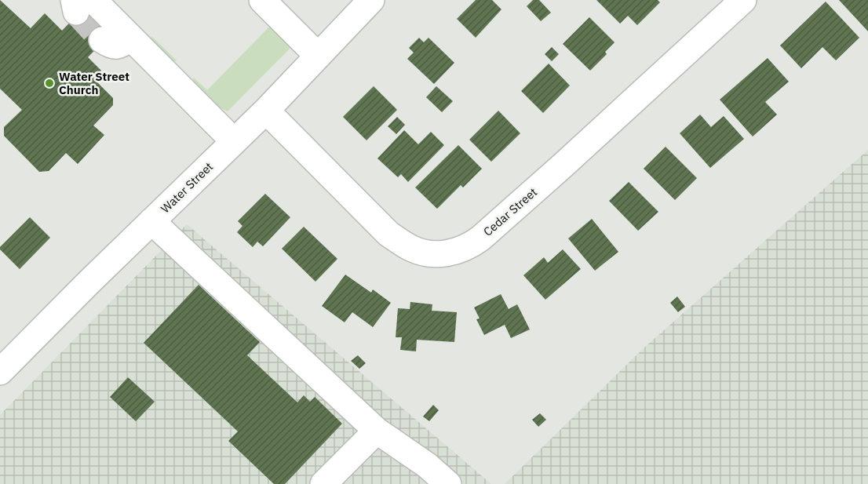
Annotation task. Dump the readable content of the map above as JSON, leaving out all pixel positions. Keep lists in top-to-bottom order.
{
  "streets": {
    "street": ["Water Street", "Cedar Street"]
  },
  "crossings": [
    ["Water Street", "Cedar Street"]
  ],
  "places": ["Water Street Church"]
}
